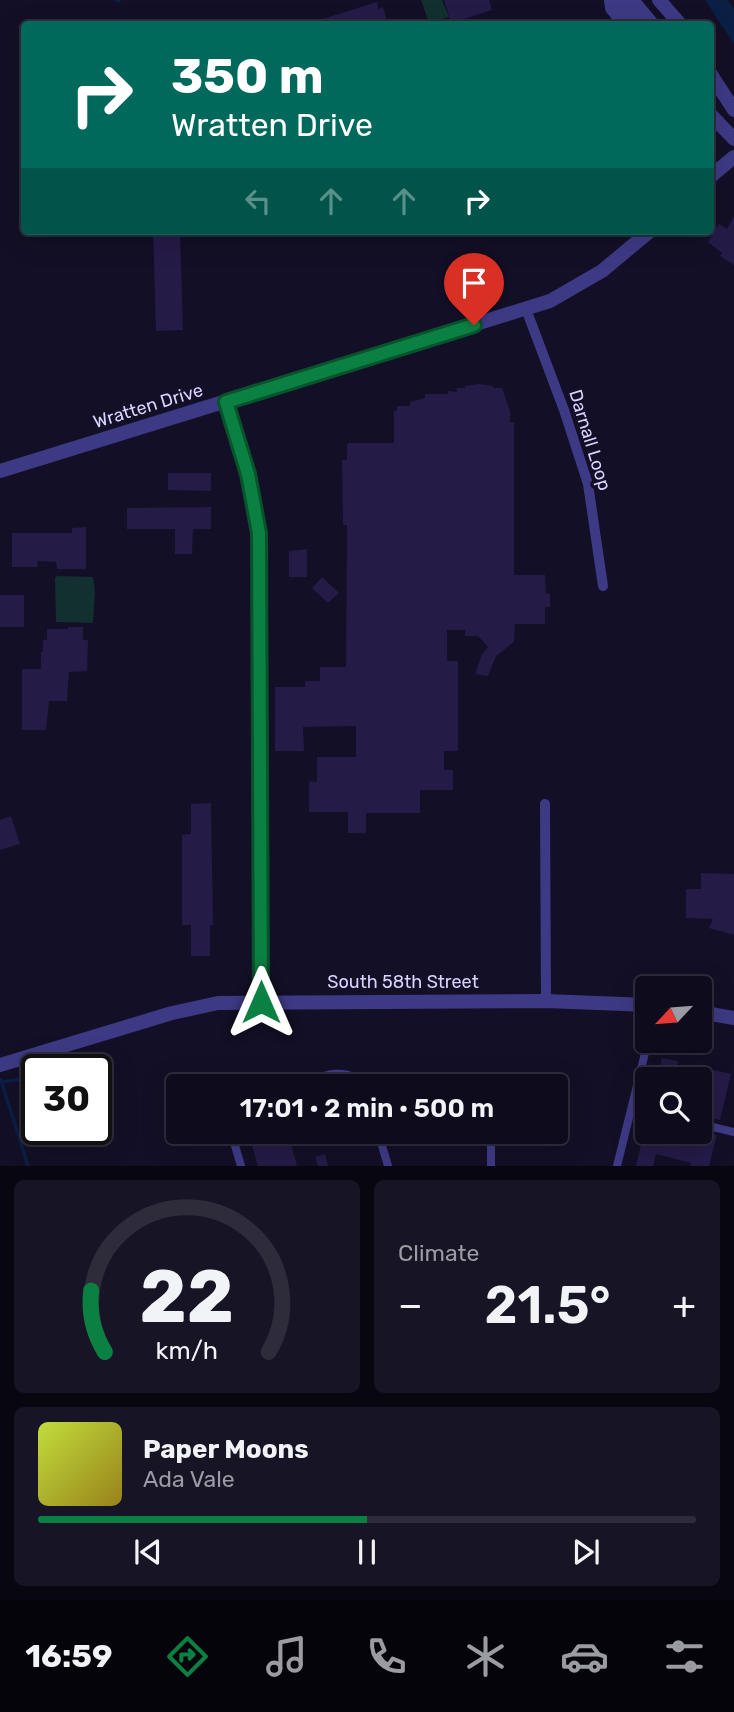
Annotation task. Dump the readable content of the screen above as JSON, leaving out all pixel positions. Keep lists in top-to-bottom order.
{
  "streets": {
    "street": ["Wratten Drive", "Darnall Loop", "South 58th Street"]
  },
  "crossings": [
    ["Wratten Drive", "Darnall Loop"]
  ],
  "north": "bottom left",
  "page": {
    "turn": ["350 m", "Wratten Drive"],
    "limit": "30",
    "trip": "17:01 · 2 min · 500 m",
    "tile": "Climate",
    "heat": ["−", "21.5°", "+"],
    "song": ["Paper Moons", "Ada Vale"],
    "tabs": "16:59",
    "gauge": ["22", "km/h"]
  }
}
